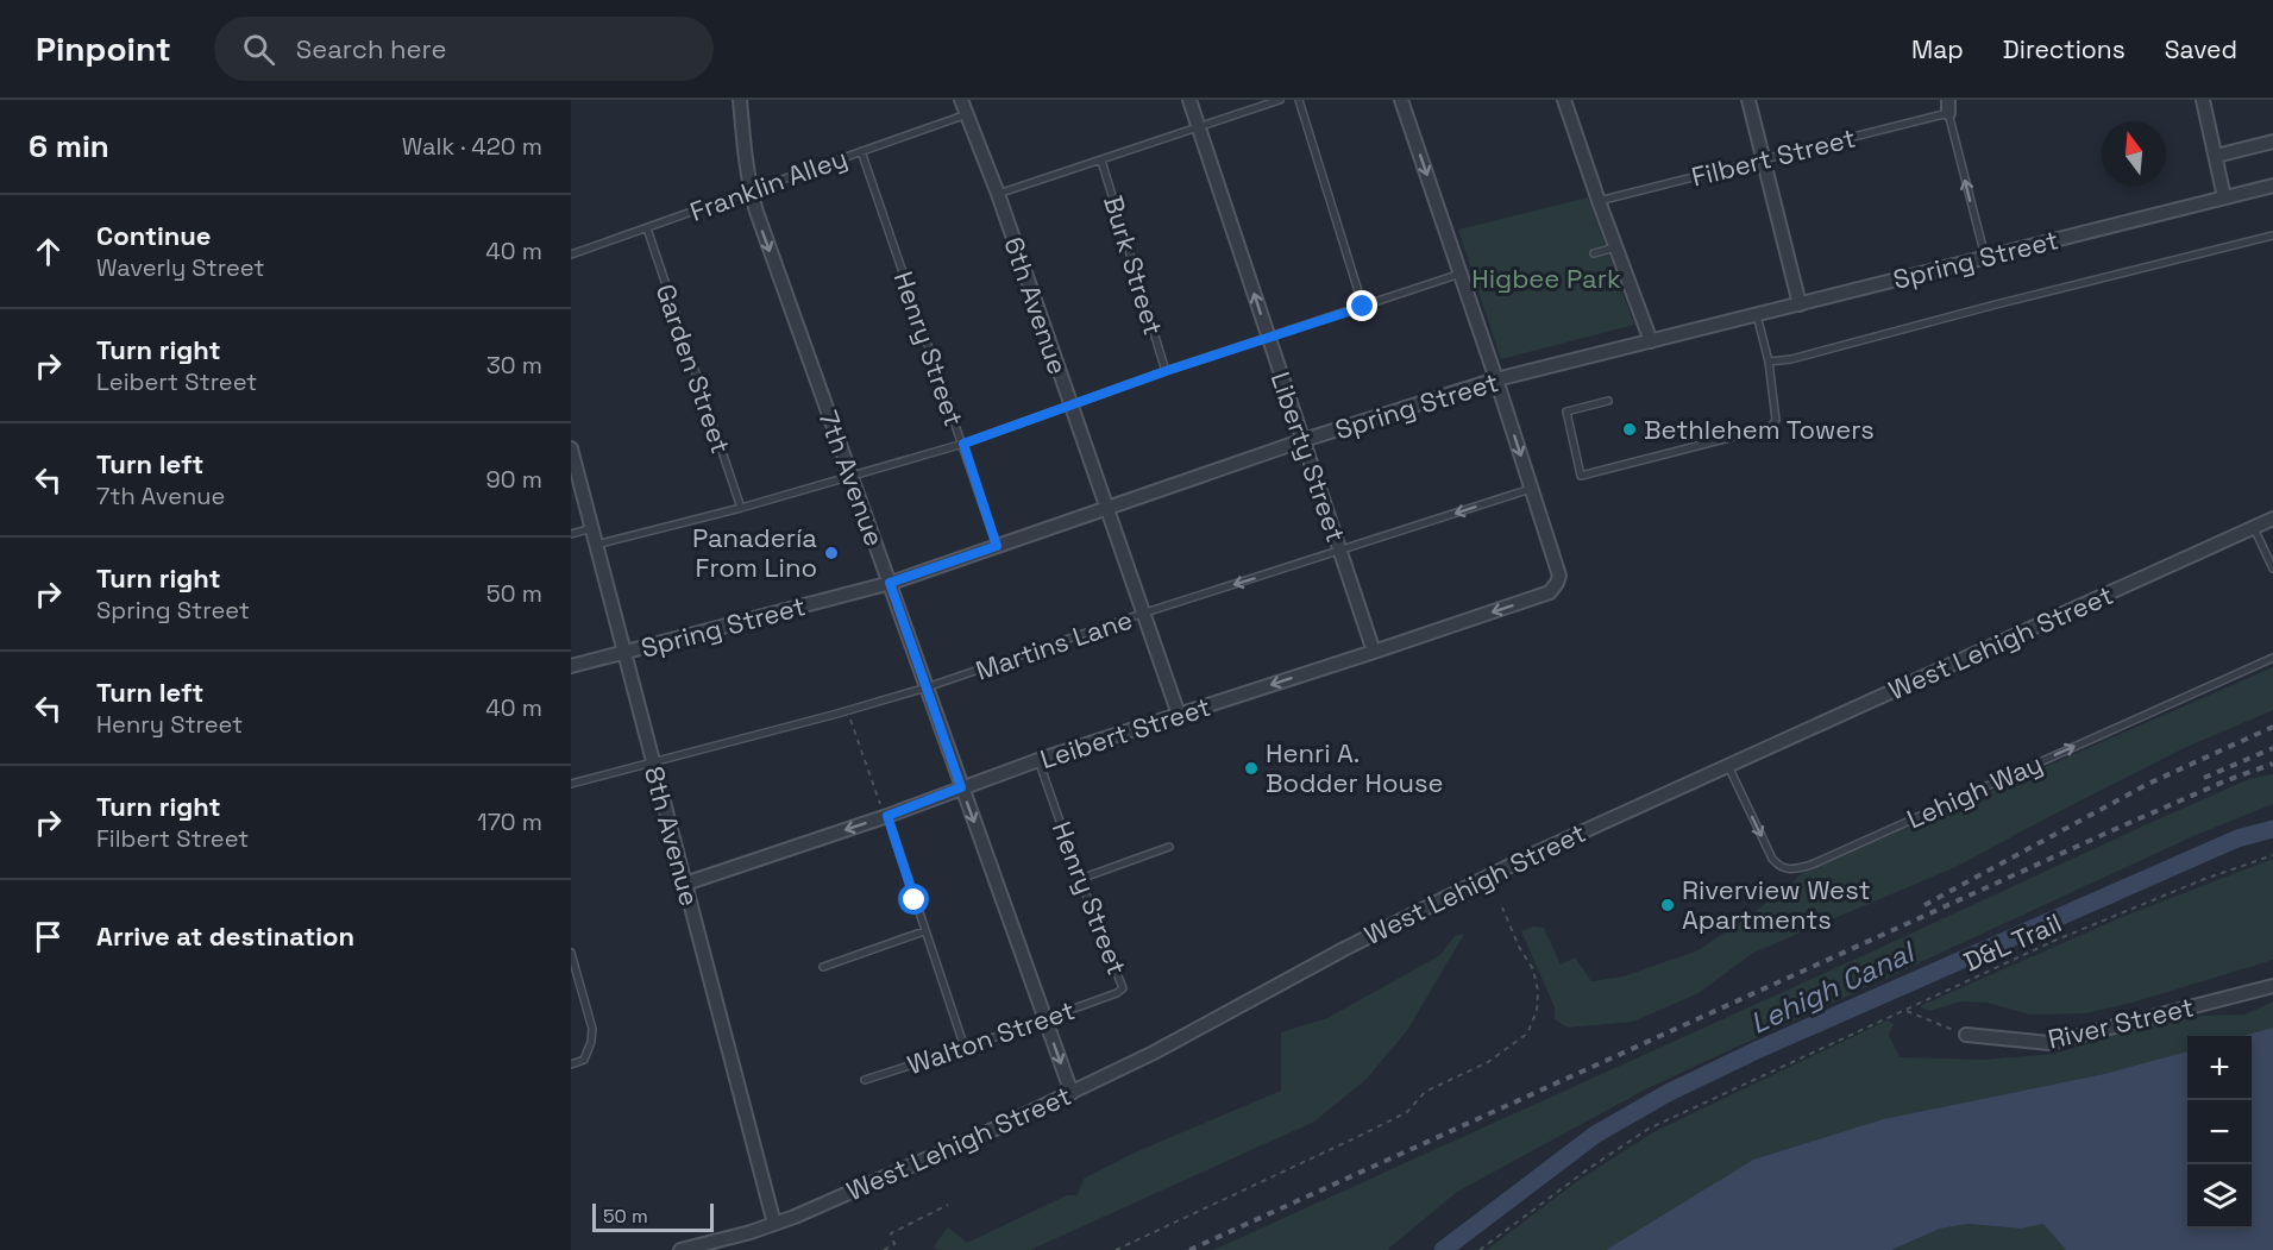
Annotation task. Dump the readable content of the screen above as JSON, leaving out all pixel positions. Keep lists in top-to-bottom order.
{
  "streets": {
    "street": [
      "Spring Street",
      "6th Avenue",
      "Liberty Street",
      "7th Avenue",
      "West Lehigh Street",
      "Leibert Street",
      "8th Avenue",
      "River Street"
    ],
    "lane": [
      "Filbert Street",
      "Franklin Alley",
      "Burk Street",
      "Henry Street",
      "Garden Street",
      "Martins Lane",
      "Lehigh Way",
      "Walton Street"
    ],
    "path": ["D&L Trail"]
  },
  "crossings": [
    ["Franklin Alley", "6th Avenue"],
    ["Franklin Alley", "Henry Street"],
    ["Franklin Alley", "Garden Street"],
    ["Franklin Alley", "7th Avenue"],
    ["Spring Street", "6th Avenue"],
    ["Spring Street", "Henry Street"],
    ["Spring Street", "Liberty Street"],
    ["Spring Street", "7th Avenue"],
    ["Spring Street", "8th Avenue"],
    ["6th Avenue", "Martins Lane"],
    ["6th Avenue", "Leibert Street"],
    ["Henry Street", "Leibert Street"],
    ["Henry Street", "Walton Street"],
    ["Liberty Street", "Martins Lane"],
    ["Liberty Street", "Leibert Street"],
    ["7th Avenue", "West Lehigh Street"],
    ["7th Avenue", "Martins Lane"],
    ["7th Avenue", "Leibert Street"],
    ["7th Avenue", "Walton Street"],
    ["West Lehigh Street", "Lehigh Way"],
    ["West Lehigh Street", "8th Avenue"],
    ["Martins Lane", "Leibert Street"],
    ["Martins Lane", "8th Avenue"],
    ["Leibert Street", "8th Avenue"]
  ],
  "one_way": [
    "Liberty Street",
    "7th Avenue",
    "Martins Lane",
    "Leibert Street",
    "Lehigh Way"
  ],
  "water": ["Lehigh Canal"],
  "parks": ["Higbee Park"],
  "places": [
    "Bethlehem Towers",
    "Panadería From Lino",
    "Henri A. Bodder House",
    "Riverview West Apartments"
  ],
  "scale_bar": "50 m",
  "north": "top",
  "page": {
    "header": "Pinpoint",
    "search": "Search here",
    "nav": ["Map", "Directions", "Saved"],
    "heading": ["6 min", "Walk · 420 m"],
    "list": [
      ["Continue", "Waverly Street", "40 m"],
      ["Turn right", "Leibert Street", "30 m"],
      ["Turn left", "7th Avenue", "90 m"],
      ["Turn right", "Spring Street", "50 m"],
      ["Turn left", "Henry Street", "40 m"],
      ["Turn right", "Filbert Street", "170 m"],
      "Arrive at destination"
    ],
    "map_buttons": ["+", "−"],
    "scale": "50 m"
  }
}
